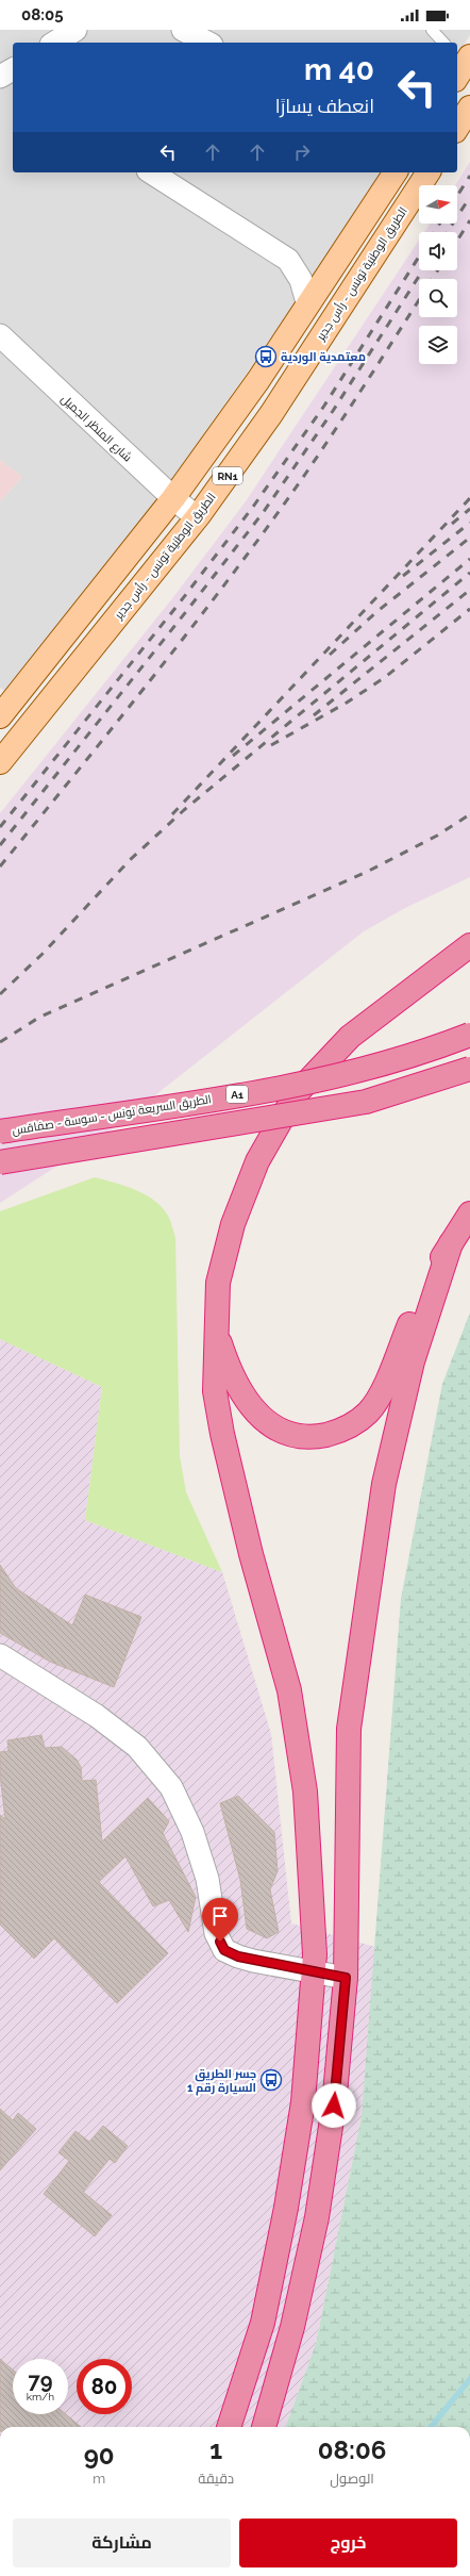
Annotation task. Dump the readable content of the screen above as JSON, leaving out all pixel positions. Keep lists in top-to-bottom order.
{
  "streets": {
    "highway": ["A1", "الطريق السريعة تونس - سوسة - صفاقس"],
    "main road": ["الطريق الوطنية تونس - رأس جدير", "RN1"],
    "street": ["شارع المنظر الجميل"]
  },
  "crossings": [
    ["الطريق الوطنية تونس - رأس جدير", "شارع المنظر الجميل"],
    ["شارع المنظر الجميل", "RN1"]
  ],
  "places": {
    "bus stop": ["معتمدية الوردية", "جسر الطريق السيارة رقم 1"]
  },
  "north": "right",
  "page": {
    "status": "08:05",
    "turn": ["40 m", "انعطف يسارًا"],
    "speed": "79 km/h",
    "limit": "80",
    "eta": [
      "08:06",
      "الوصول",
      "1",
      "دقيقة",
      "90",
      "m"
    ],
    "buttons": ["خروج", "مشاركة"]
  }
}
